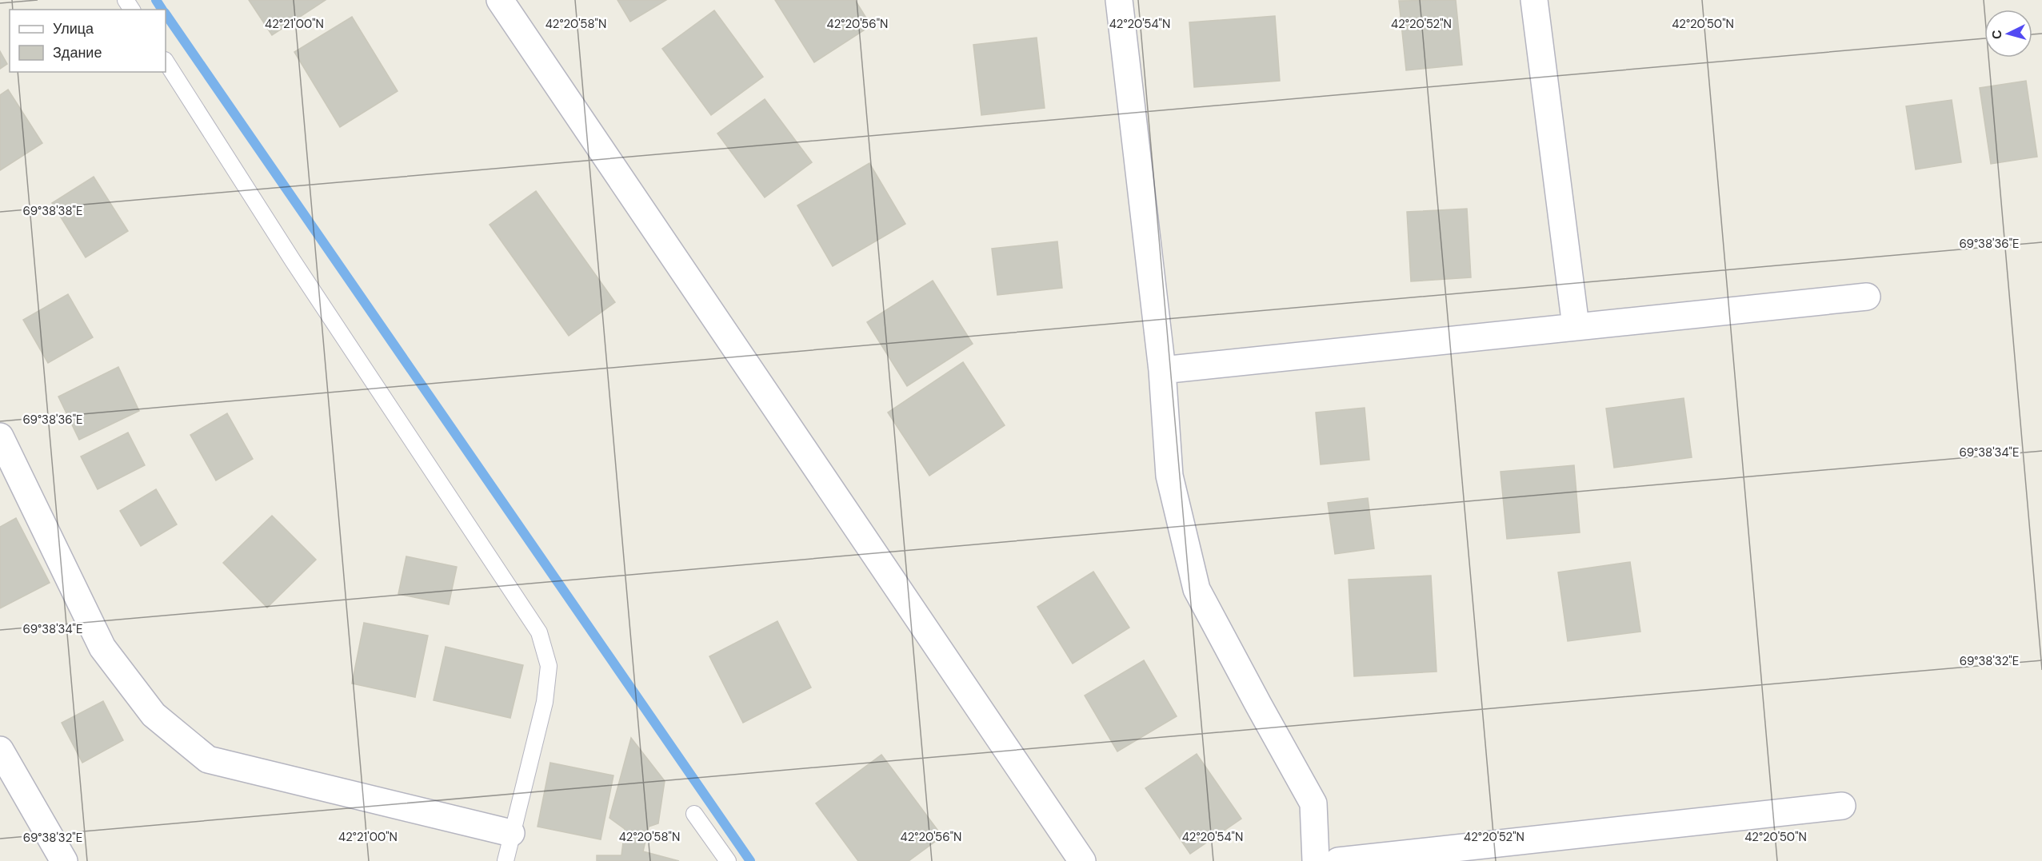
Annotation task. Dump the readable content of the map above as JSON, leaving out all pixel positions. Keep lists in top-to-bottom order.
{
  "legend": ["Улица", "Здание"],
  "north": "left",
  "coordinates": [
    "42°21'00\"N",
    "42°20'58\"N",
    "42°20'56\"N",
    "42°20'54\"N",
    "42°20'52\"N",
    "42°20'50\"N",
    "69°38'38\"E",
    "69°38'36\"E",
    "69°38'34\"E",
    "69°38'32\"E"
  ]
}
